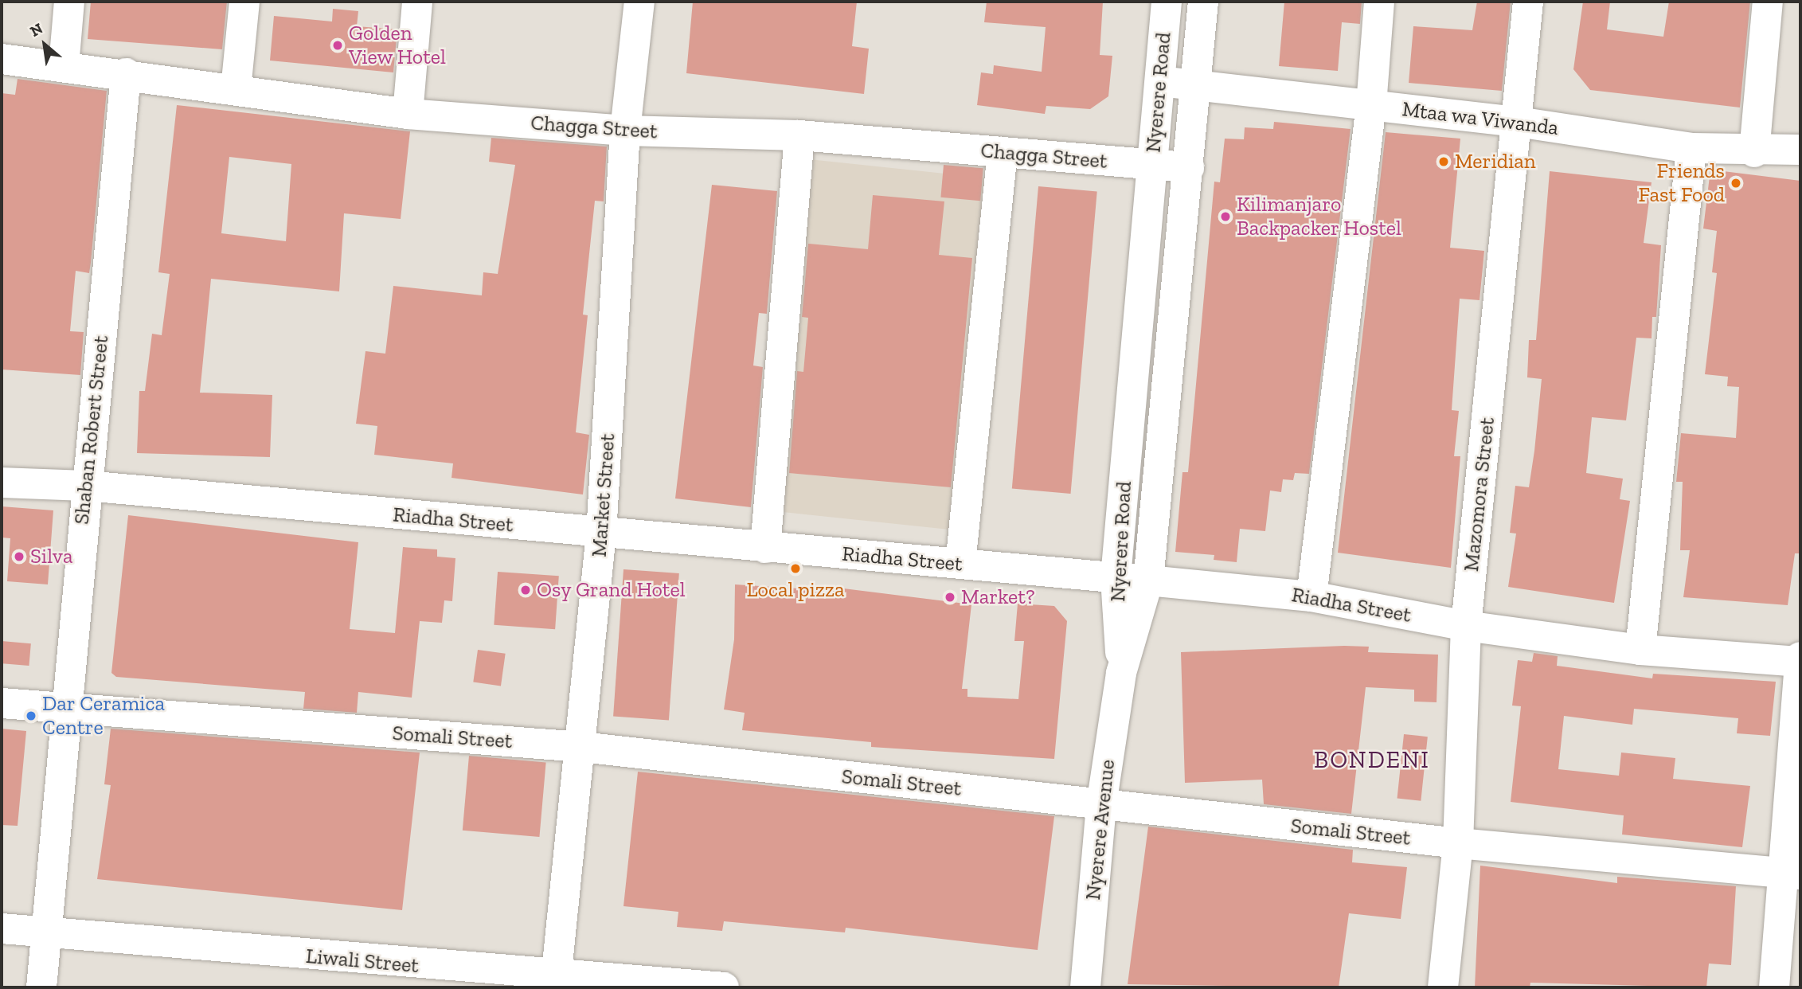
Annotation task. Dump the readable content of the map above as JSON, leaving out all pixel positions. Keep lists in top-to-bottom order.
{
  "streets": {
    "street": [
      "Nyerere Road",
      "Mtaa wa Viwanda",
      "Chagga Street",
      "Shaban Robert Street",
      "Mazomora Street",
      "Market Street",
      "Riadha Street",
      "Somali Street",
      "Nyerere Avenue",
      "Liwali Street"
    ]
  },
  "crossings": [
    ["Nyerere Road", "Mtaa wa Viwanda"],
    ["Nyerere Road", "Chagga Street"],
    ["Nyerere Road", "Riadha Street"],
    ["Nyerere Road", "Nyerere Avenue"],
    ["Mtaa wa Viwanda", "Mazomora Street"],
    ["Chagga Street", "Shaban Robert Street"],
    ["Chagga Street", "Market Street"],
    ["Shaban Robert Street", "Riadha Street"],
    ["Shaban Robert Street", "Somali Street"],
    ["Shaban Robert Street", "Liwali Street"],
    ["Mazomora Street", "Riadha Street"],
    ["Mazomora Street", "Somali Street"],
    ["Market Street", "Riadha Street"],
    ["Market Street", "Somali Street"],
    ["Market Street", "Liwali Street"],
    ["Somali Street", "Nyerere Avenue"]
  ],
  "districts": ["BONDENI"],
  "places": [
    "Golden View Hotel",
    "Meridian",
    "Friends Fast Food",
    "Kilimanjaro Backpacker Hostel",
    "Silva",
    "Local pizza",
    "Osy Grand Hotel",
    "Market?",
    "Dar Ceramica Centre"
  ],
  "north": "top left"
}
